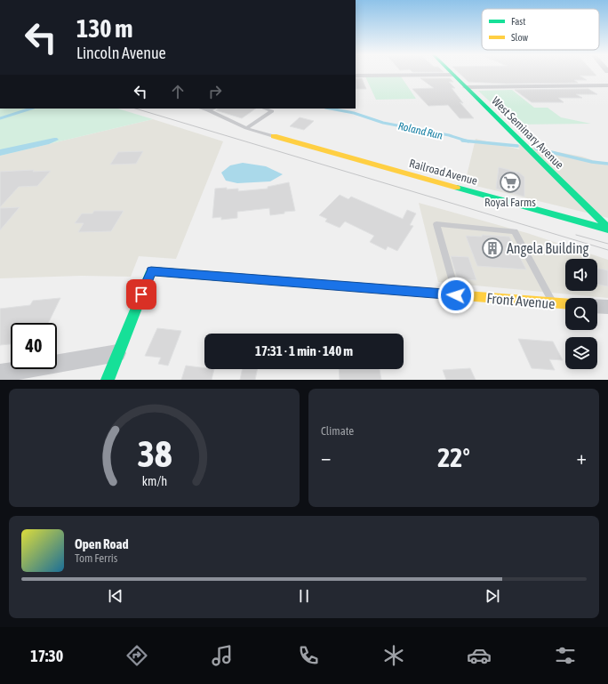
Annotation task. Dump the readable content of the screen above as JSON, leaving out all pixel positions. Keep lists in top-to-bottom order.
{
  "streets": {
    "street": ["West Seminary Avenue", "Railroad Avenue", "Front Avenue"]
  },
  "crossings": [
    ["West Seminary Avenue", "Railroad Avenue"]
  ],
  "water": ["Roland Run"],
  "places": {
    "supermarket": ["Royal Farms"],
    "building": ["Angela Building"]
  },
  "legend": ["Fast", "Slow"],
  "page": {
    "turn": ["130 m", "Lincoln Avenue"],
    "limit": "40",
    "trip": "17:31 · 1 min · 140 m",
    "tile": "Climate",
    "heat": ["−", "22°", "+"],
    "song": ["Open Road", "Tom Ferris"],
    "tabs": "17:30",
    "gauge": ["38", "km/h"]
  }
}
